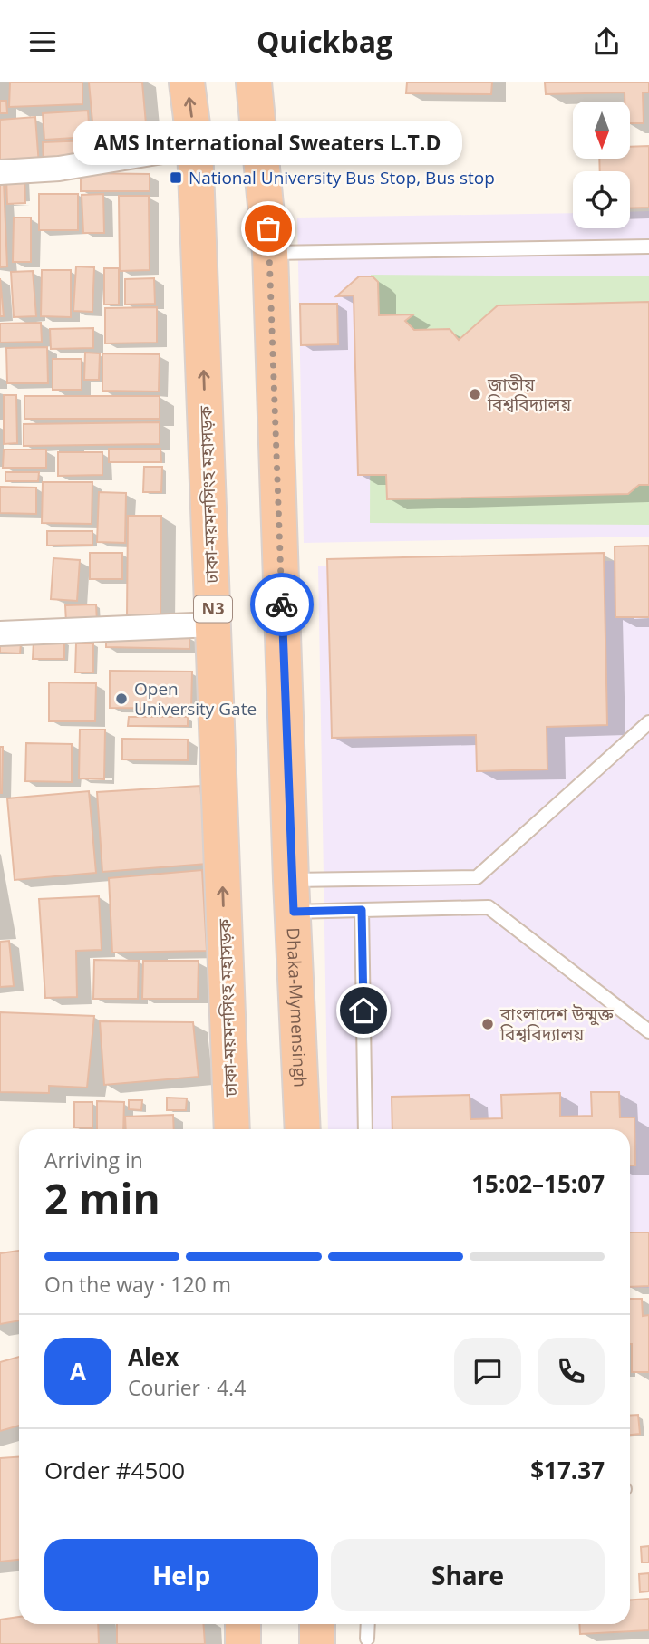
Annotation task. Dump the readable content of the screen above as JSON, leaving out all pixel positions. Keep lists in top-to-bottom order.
{
  "streets": {
    "highway": ["ঢাকা-ময়মনসিংহ মহাসড়ক", "N3", "Dhaka-Mymensingh"]
  },
  "one_way": ["ঢাকা-ময়মনসিংহ মহাসড়ক"],
  "places": {
    "transit": ["National University Bus Stop, Bus stop"],
    "other": [
      "AMS International Sweaters L.T.D",
      "জাতীয় বিশ্ববিদ্যালয়",
      "Open University Gate",
      "বাংলাদেশ উন্মুক্ত বিশ্ববিদ্যালয়"
    ]
  },
  "north": "bottom",
  "page": {
    "header": "Quickbag",
    "bubble": "AMS International Sweaters L.T.D",
    "heading": ["2 min", "Arriving in", "15:02–15:07"],
    "panel": [
      "Alex",
      "Courier · 4.4",
      "Order #4500",
      "$17.37"
    ],
    "bar": "On the way · 120 m",
    "round": "A",
    "buttons": ["Help", "Share"]
  }
}
